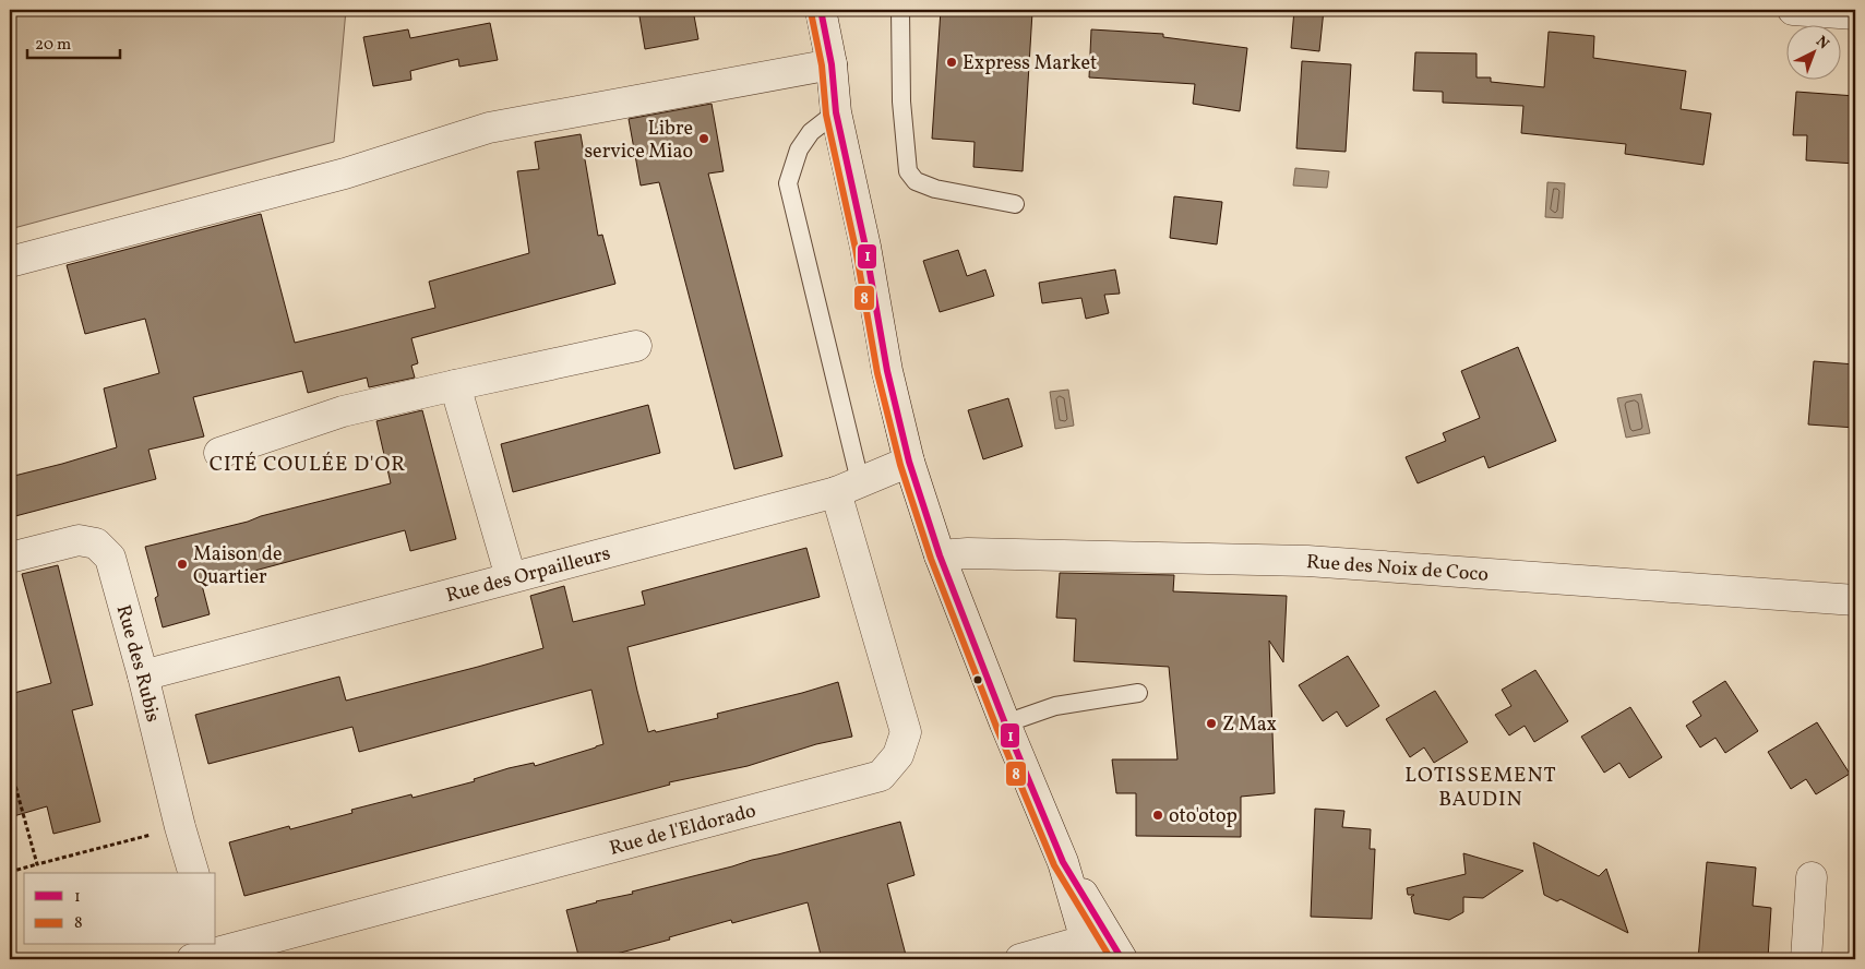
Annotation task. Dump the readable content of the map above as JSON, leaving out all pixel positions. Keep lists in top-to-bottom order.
{
  "streets": {
    "street": [
      "Rue des Noix de Coco",
      "Rue des Orpailleurs",
      "Rue des Rubis",
      "Rue de l'Eldorado"
    ]
  },
  "crossings": [
    ["Rue des Orpailleurs", "Rue des Rubis"],
    ["Rue des Orpailleurs", "Rue de l'Eldorado"]
  ],
  "districts": ["CITÉ COULÉE D'OR", "LOTISSEMENT BAUDIN"],
  "places": [
    "Express Market",
    "Libre service Miao",
    "Maison de Quartier",
    "Z Max",
    "oto'otop"
  ],
  "lines": ["transit line 1", "transit line 8"],
  "legend": ["1", "8"],
  "scale_bar": "20 m",
  "north": "top right"
}
